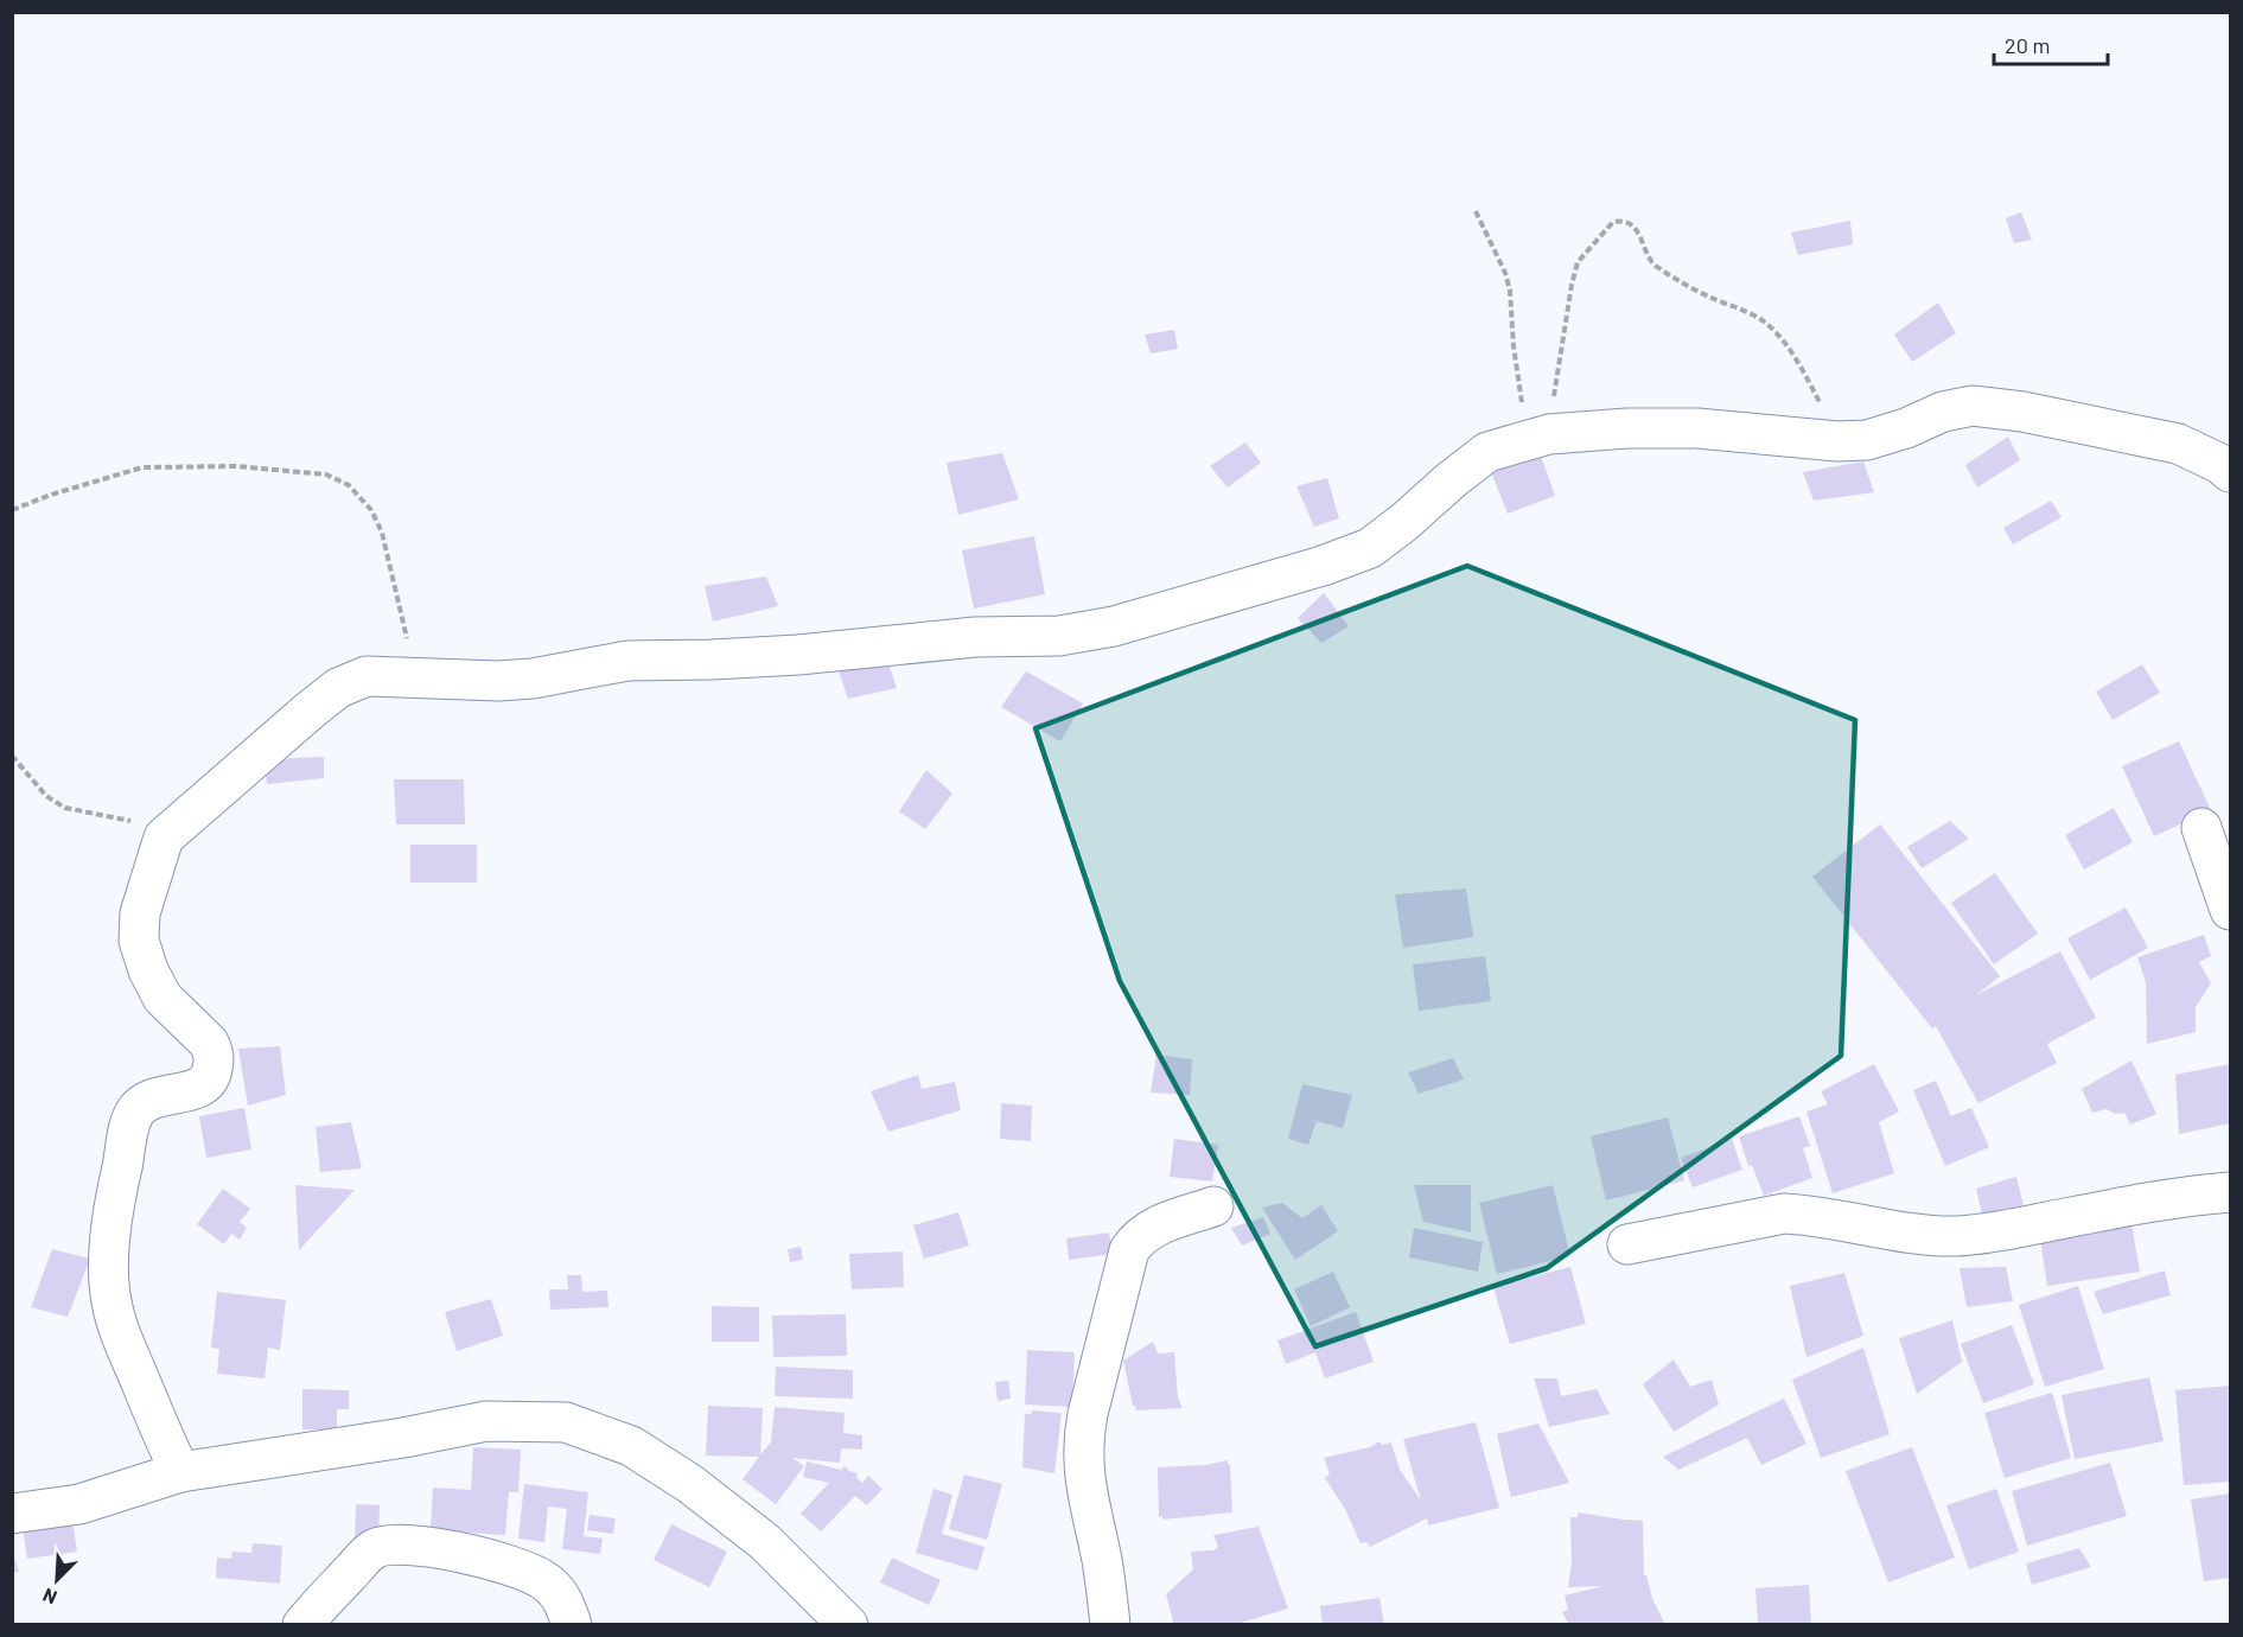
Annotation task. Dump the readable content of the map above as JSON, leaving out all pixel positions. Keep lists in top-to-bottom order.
{
  "scale_bar": "20 m",
  "north": "bottom left"
}
